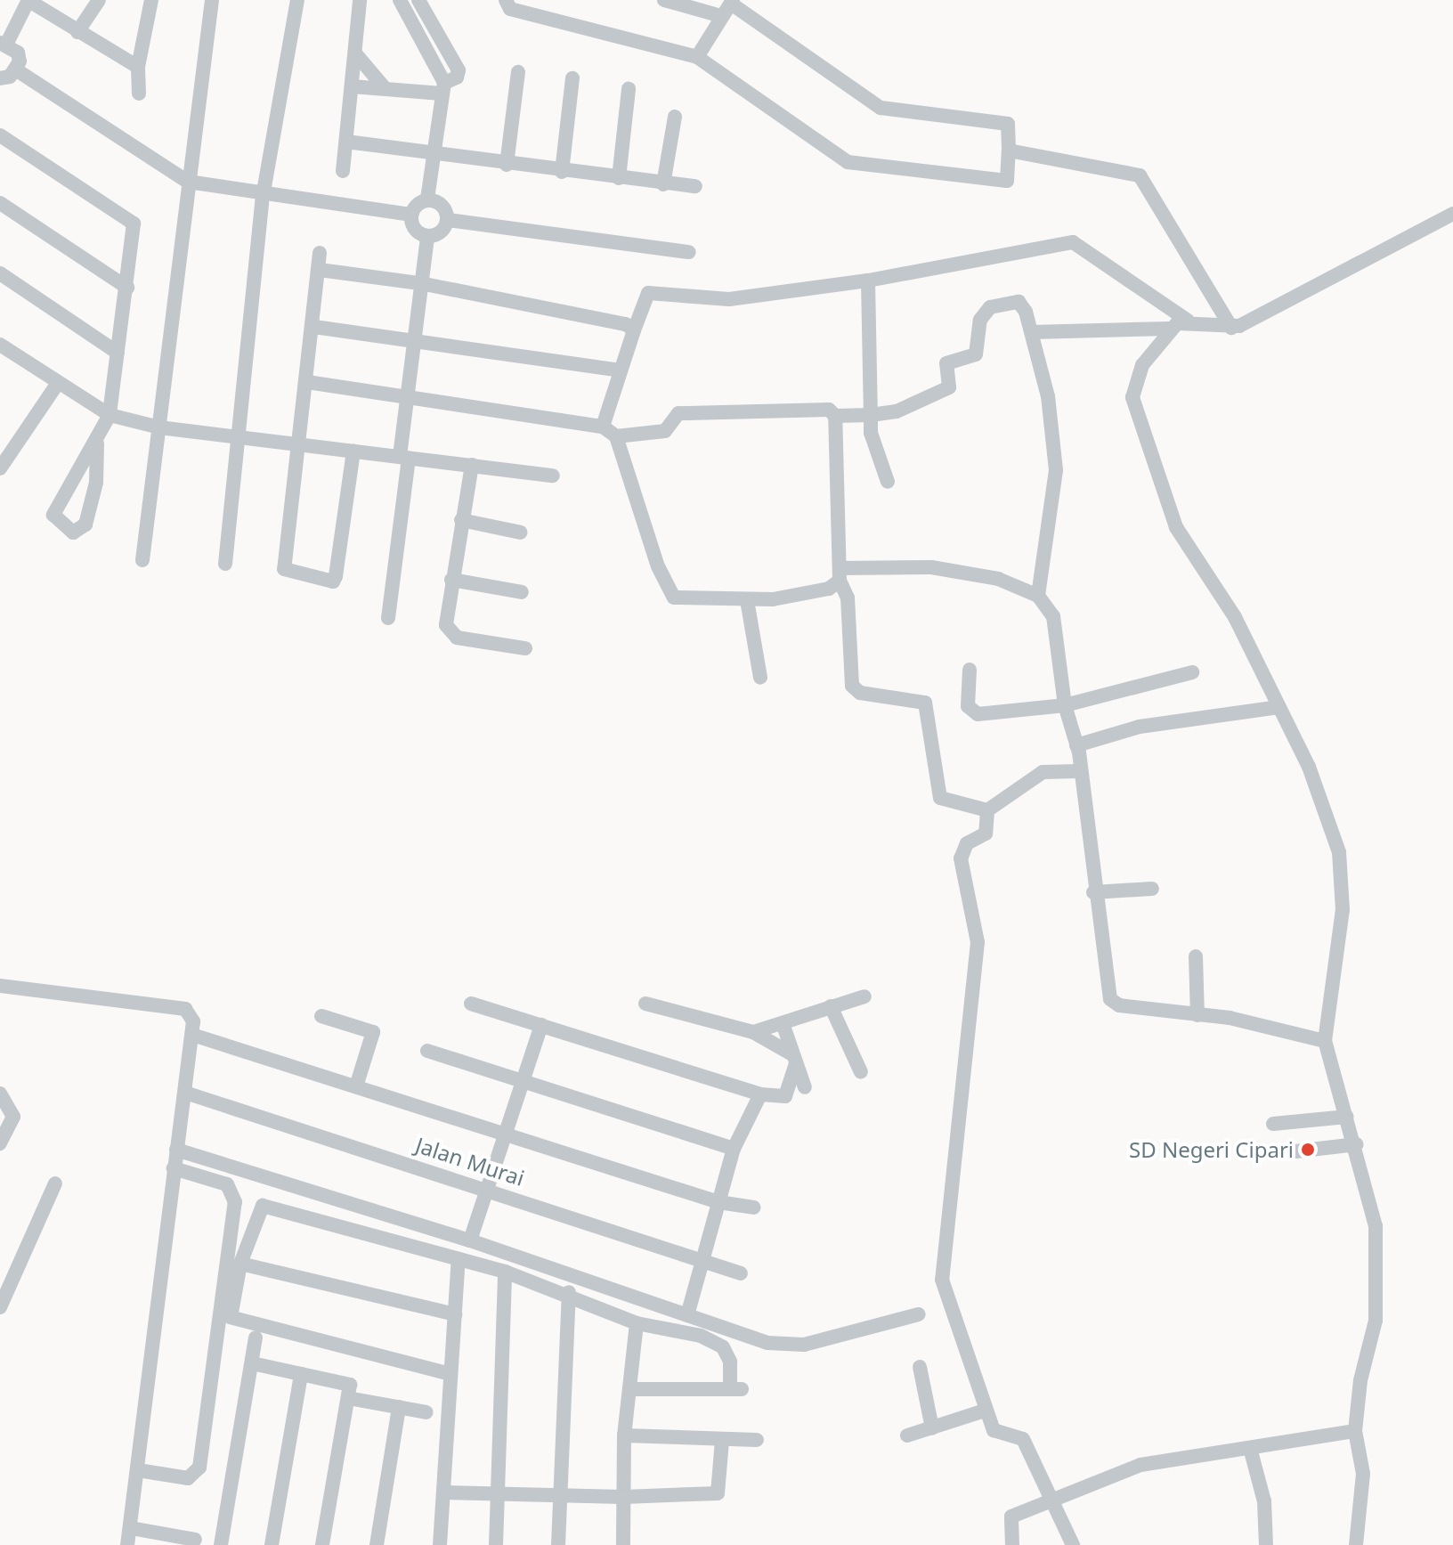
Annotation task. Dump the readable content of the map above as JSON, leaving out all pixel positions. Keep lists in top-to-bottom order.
{
  "streets": {
    "street": ["Jalan Murai"]
  },
  "places": ["SD Negeri Cipari"]
}
